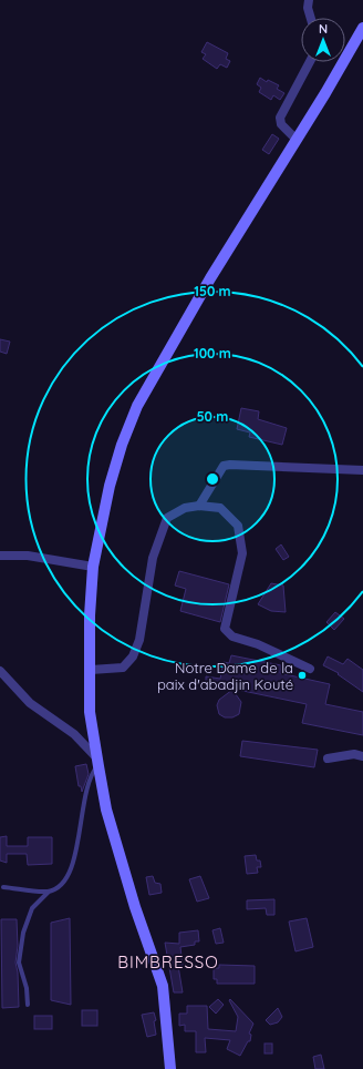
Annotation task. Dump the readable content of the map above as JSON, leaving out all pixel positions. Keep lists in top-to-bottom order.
{
  "districts": ["BIMBRESSO"],
  "places": ["Notre Dame de la paix d'abadjin Kouté"],
  "north": "top",
  "rings": ["150 m", "100 m", "50 m"]
}
